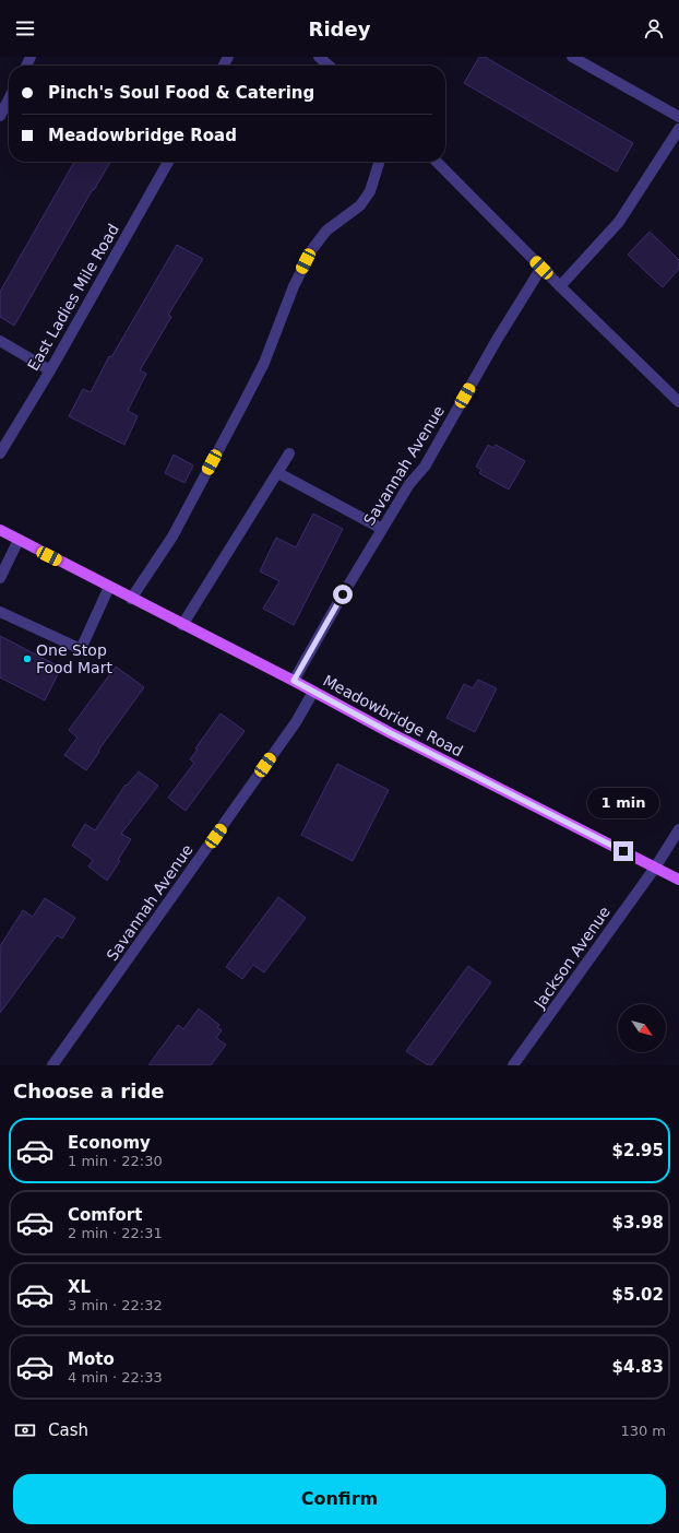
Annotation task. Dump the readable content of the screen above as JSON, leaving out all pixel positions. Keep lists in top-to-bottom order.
{
  "streets": {
    "main road": ["Meadowbridge Road"],
    "street": ["East Ladies Mile Road", "Savannah Avenue", "Jackson Avenue"]
  },
  "crossings": [
    ["Savannah Avenue", "Meadowbridge Road"],
    ["Meadowbridge Road", "Jackson Avenue"]
  ],
  "places": ["One Stop Food Mart"],
  "north": "bottom right",
  "page": {
    "header": "Ridey",
    "banner": ["Pinch's Soul Food & Catering", "Meadowbridge Road"],
    "bubble": "1 min",
    "heading": "Choose a ride",
    "list": [
      {
        "name": "Economy",
        "note": "1 min · 22:30",
        "value": "$2.95"
      },
      {
        "name": "Comfort",
        "note": "2 min · 22:31",
        "value": "$3.98"
      },
      {
        "name": "XL",
        "note": "3 min · 22:32",
        "value": "$5.02"
      },
      {
        "name": "Moto",
        "note": "4 min · 22:33",
        "value": "$4.83"
      }
    ],
    "pay": ["Cash", "130 m"],
    "buttons": "Confirm"
  }
}
